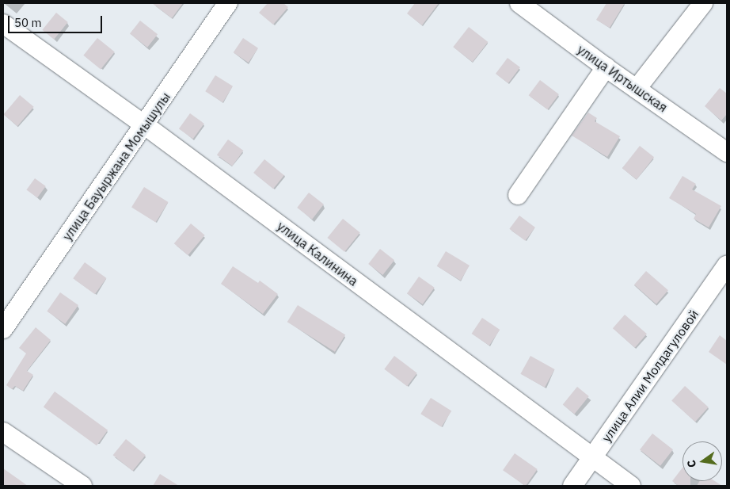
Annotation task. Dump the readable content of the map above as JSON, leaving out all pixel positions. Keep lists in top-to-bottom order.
{
  "streets": {
    "street": [
      "улица Иртышская",
      "улица Бауыржана Момышулы",
      "улица Калинина",
      "улица Алии Молдагуловой"
    ]
  },
  "crossings": [
    ["улица Бауыржана Момышулы", "улица Калинина"],
    ["улица Калинина", "улица Алии Молдагуловой"]
  ],
  "scale_bar": "50 m",
  "north": "left"
}
